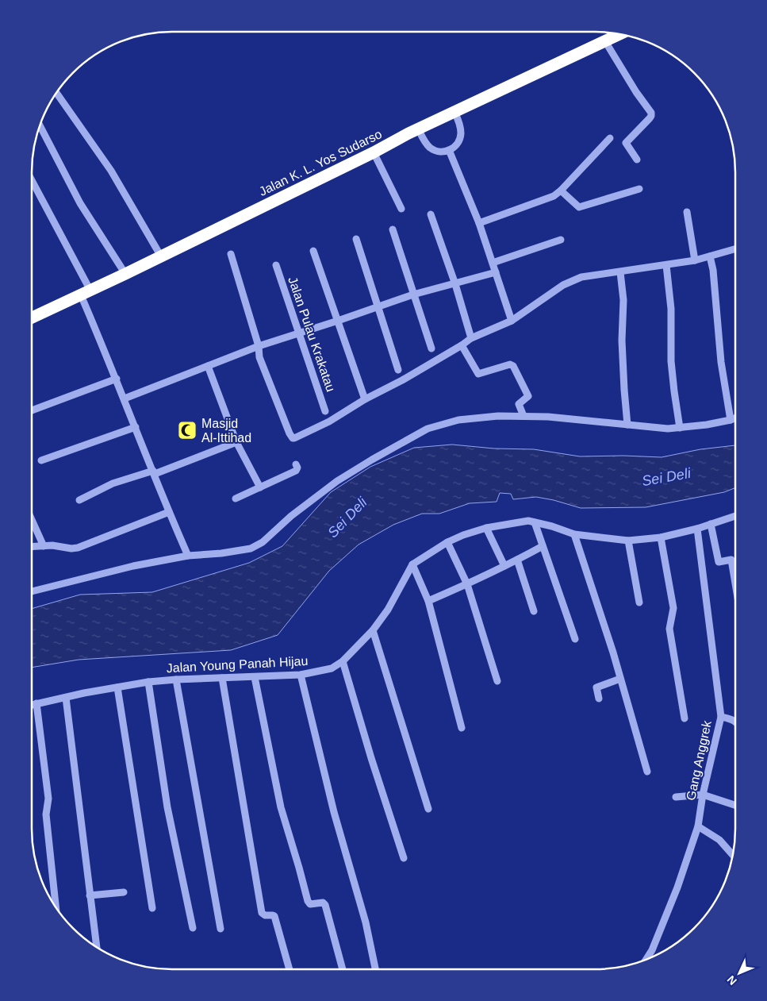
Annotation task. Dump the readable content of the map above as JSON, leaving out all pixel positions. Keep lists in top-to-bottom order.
{
  "streets": {
    "highway": ["Jalan K. L. Yos Sudarso"],
    "street": ["Jalan Pulau Krakatau", "Jalan Young Panah Hijau", "Gang Anggrek"]
  },
  "water": ["Sei Deli"],
  "places": {
    "mosque": ["Masjid Al-Ittihad"]
  },
  "north": "bottom left"
}
